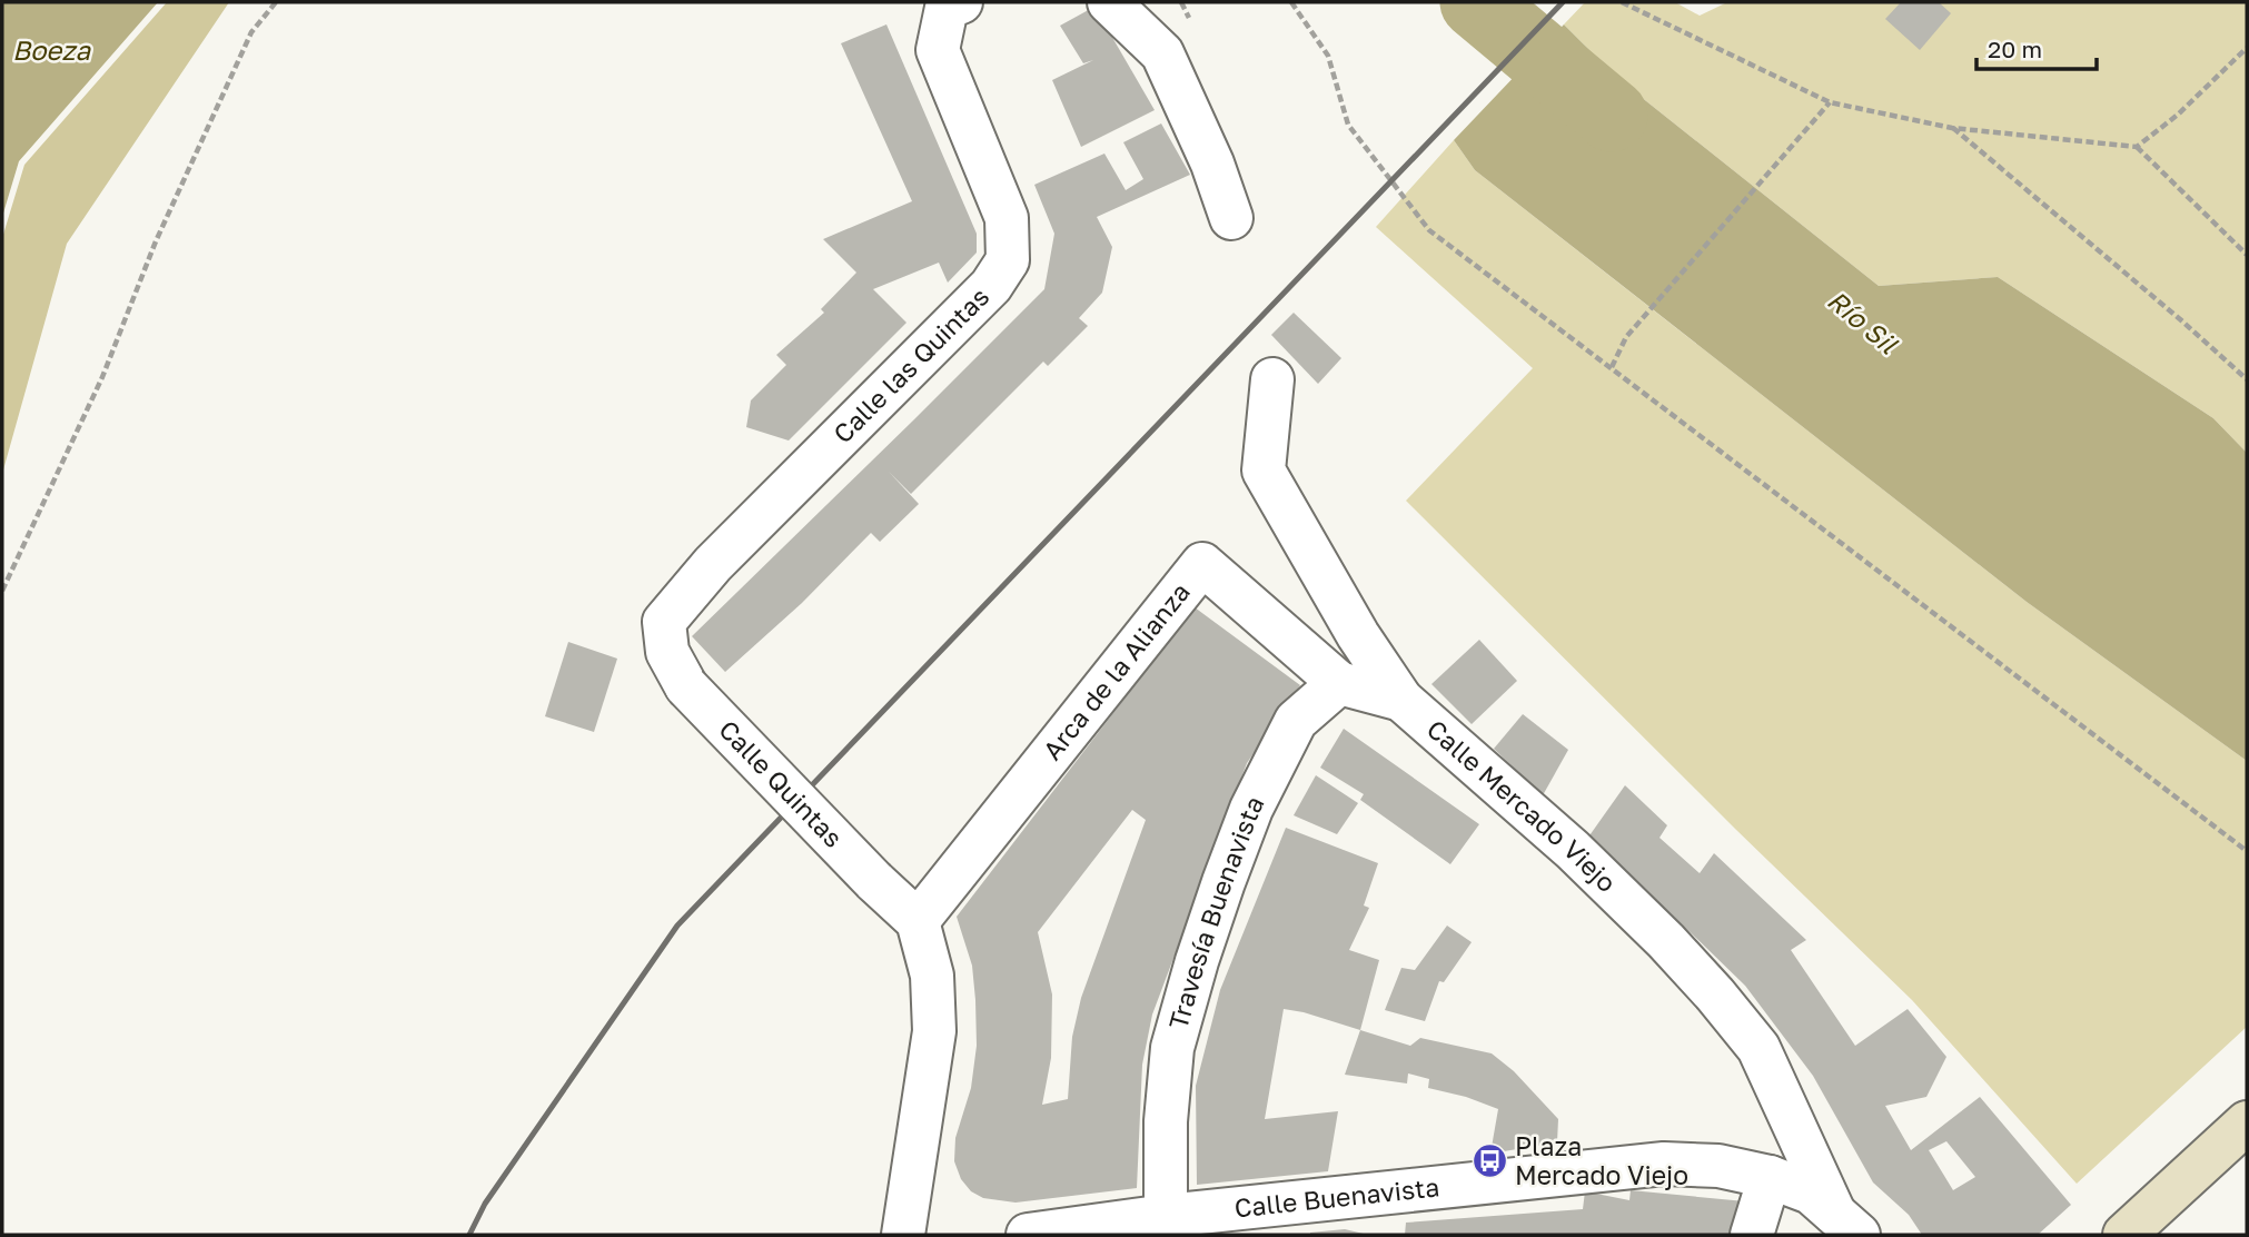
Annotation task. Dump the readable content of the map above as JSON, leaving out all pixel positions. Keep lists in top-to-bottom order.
{
  "streets": {
    "street": [
      "Calle las Quintas",
      "Arca de la Alianza",
      "Calle Quintas",
      "Calle Mercado Viejo",
      "Travesía Buenavista",
      "Calle Buenavista"
    ]
  },
  "crossings": [
    ["Calle las Quintas", "Calle Quintas"],
    ["Arca de la Alianza", "Calle Quintas"],
    ["Arca de la Alianza", "Travesía Buenavista"],
    ["Calle Mercado Viejo", "Calle Buenavista"],
    ["Travesía Buenavista", "Calle Buenavista"]
  ],
  "water": ["Boeza", "Río Sil"],
  "places": {
    "bus stop": ["Plaza Mercado Viejo"]
  },
  "scale_bar": "20 m"
}
